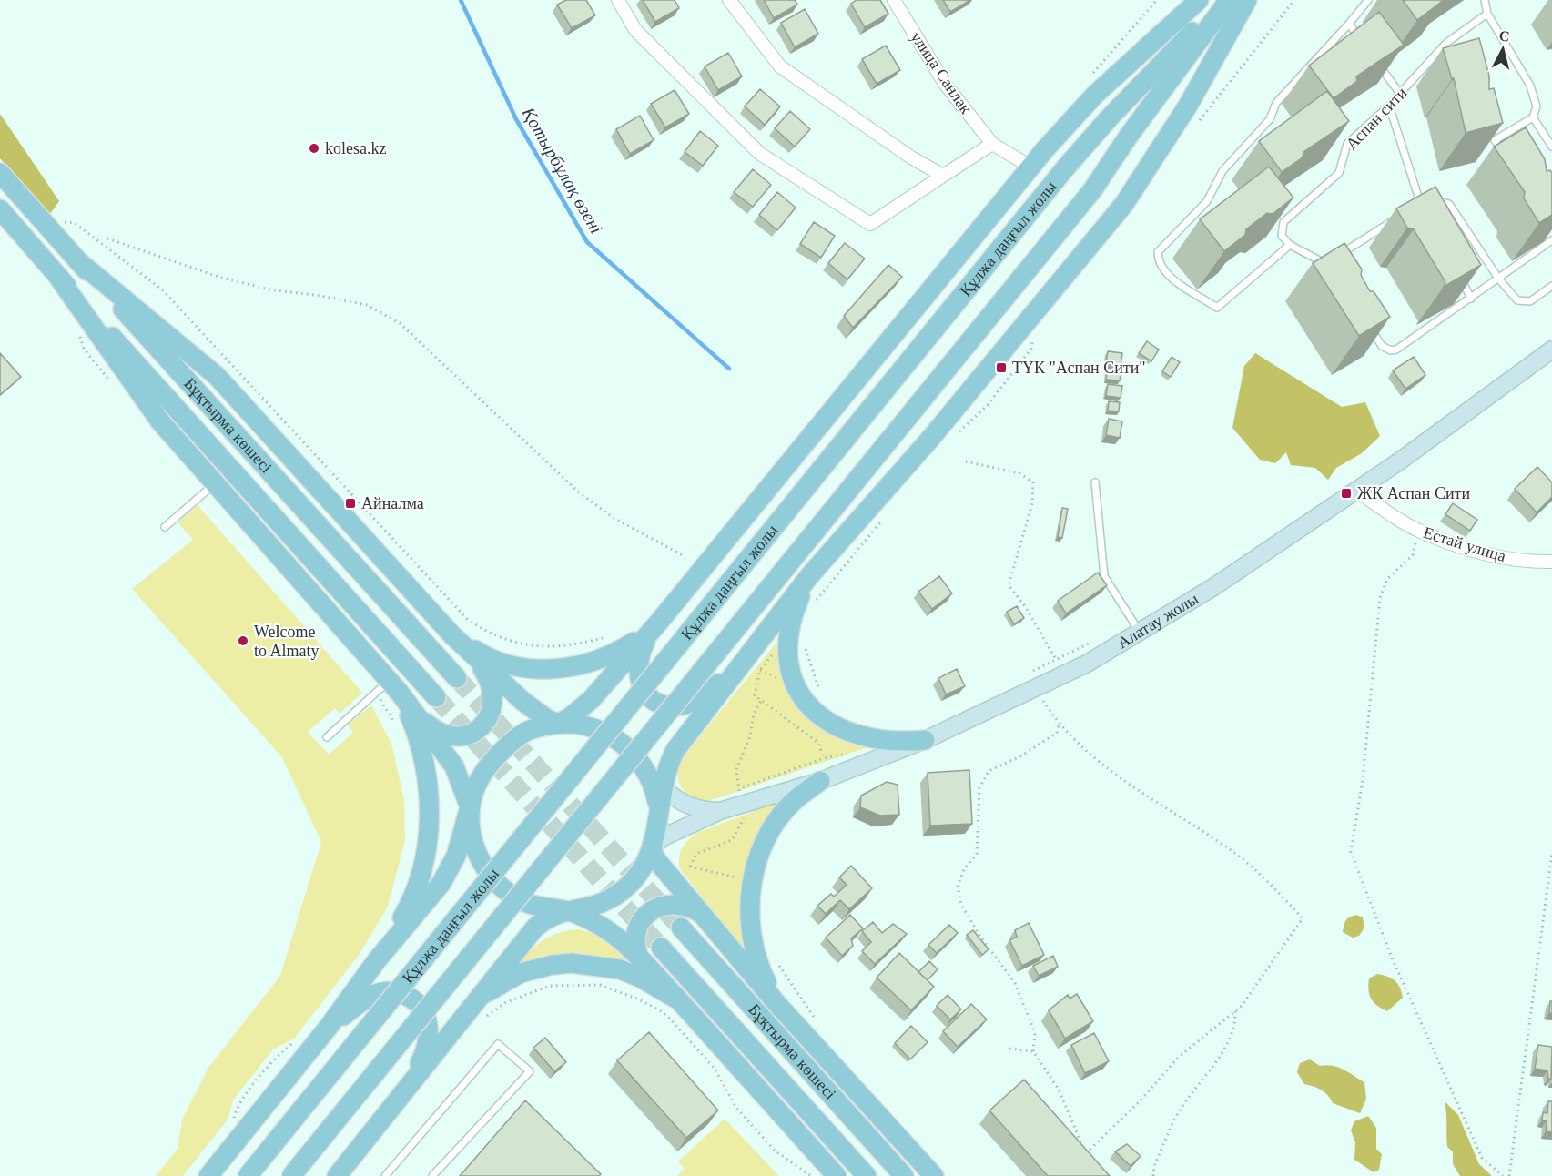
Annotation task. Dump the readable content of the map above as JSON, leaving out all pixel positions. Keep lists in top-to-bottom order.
{
  "streets": {
    "main road": ["Құлжа даңғыл жолы", "Бұқтырма көшесі", "Алатау жолы"],
    "street": ["улица Санлак", "Естай улица"],
    "lane": ["Аспан сити"]
  },
  "crossings": [
    ["Естай улица", "Алатау жолы"]
  ],
  "water": ["Қотырбұлақ өзені"],
  "places": {
    "other": ["kolesa.kz", "Welcome to Almaty"],
    "transit": ["ТҮК \"Аспан Сити\"", "ЖК Аспан Сити", "Айналма"]
  },
  "north": "top"
}
